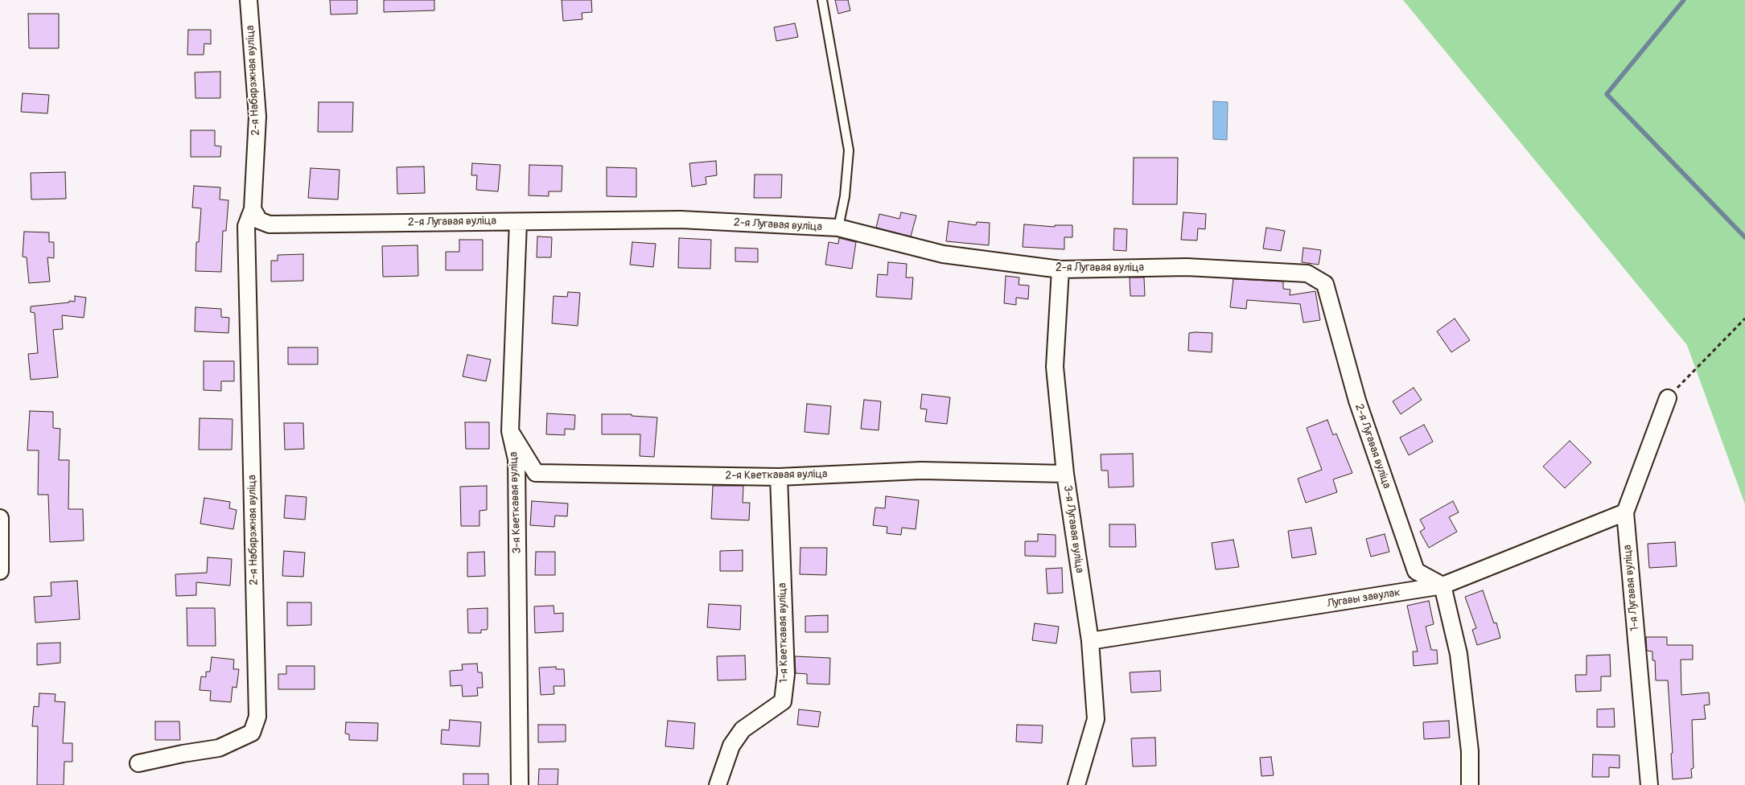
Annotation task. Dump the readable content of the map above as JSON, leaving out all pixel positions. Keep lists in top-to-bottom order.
{
  "streets": {
    "street": [
      "2-я Набярэжная вуліца",
      "2-я Лугавая вуліца",
      "2-я Кветкавая вуліца",
      "3-я Кветкавая вуліца",
      "3-я Лугавая вуліца",
      "1-я Лугавая вуліца",
      "Лугавы завулак",
      "1-я Кветкавая вуліца"
    ]
  },
  "crossings": [
    ["2-я Набярэжная вуліца", "2-я Лугавая вуліца"],
    ["2-я Лугавая вуліца", "3-я Кветкавая вуліца"],
    ["2-я Лугавая вуліца", "3-я Лугавая вуліца"],
    ["2-я Лугавая вуліца", "Лугавы завулак"],
    ["2-я Кветкавая вуліца", "3-я Кветкавая вуліца"],
    ["2-я Кветкавая вуліца", "3-я Лугавая вуліца"],
    ["2-я Кветкавая вуліца", "1-я Кветкавая вуліца"],
    ["3-я Лугавая вуліца", "Лугавы завулак"],
    ["1-я Лугавая вуліца", "Лугавы завулак"]
  ]
}
